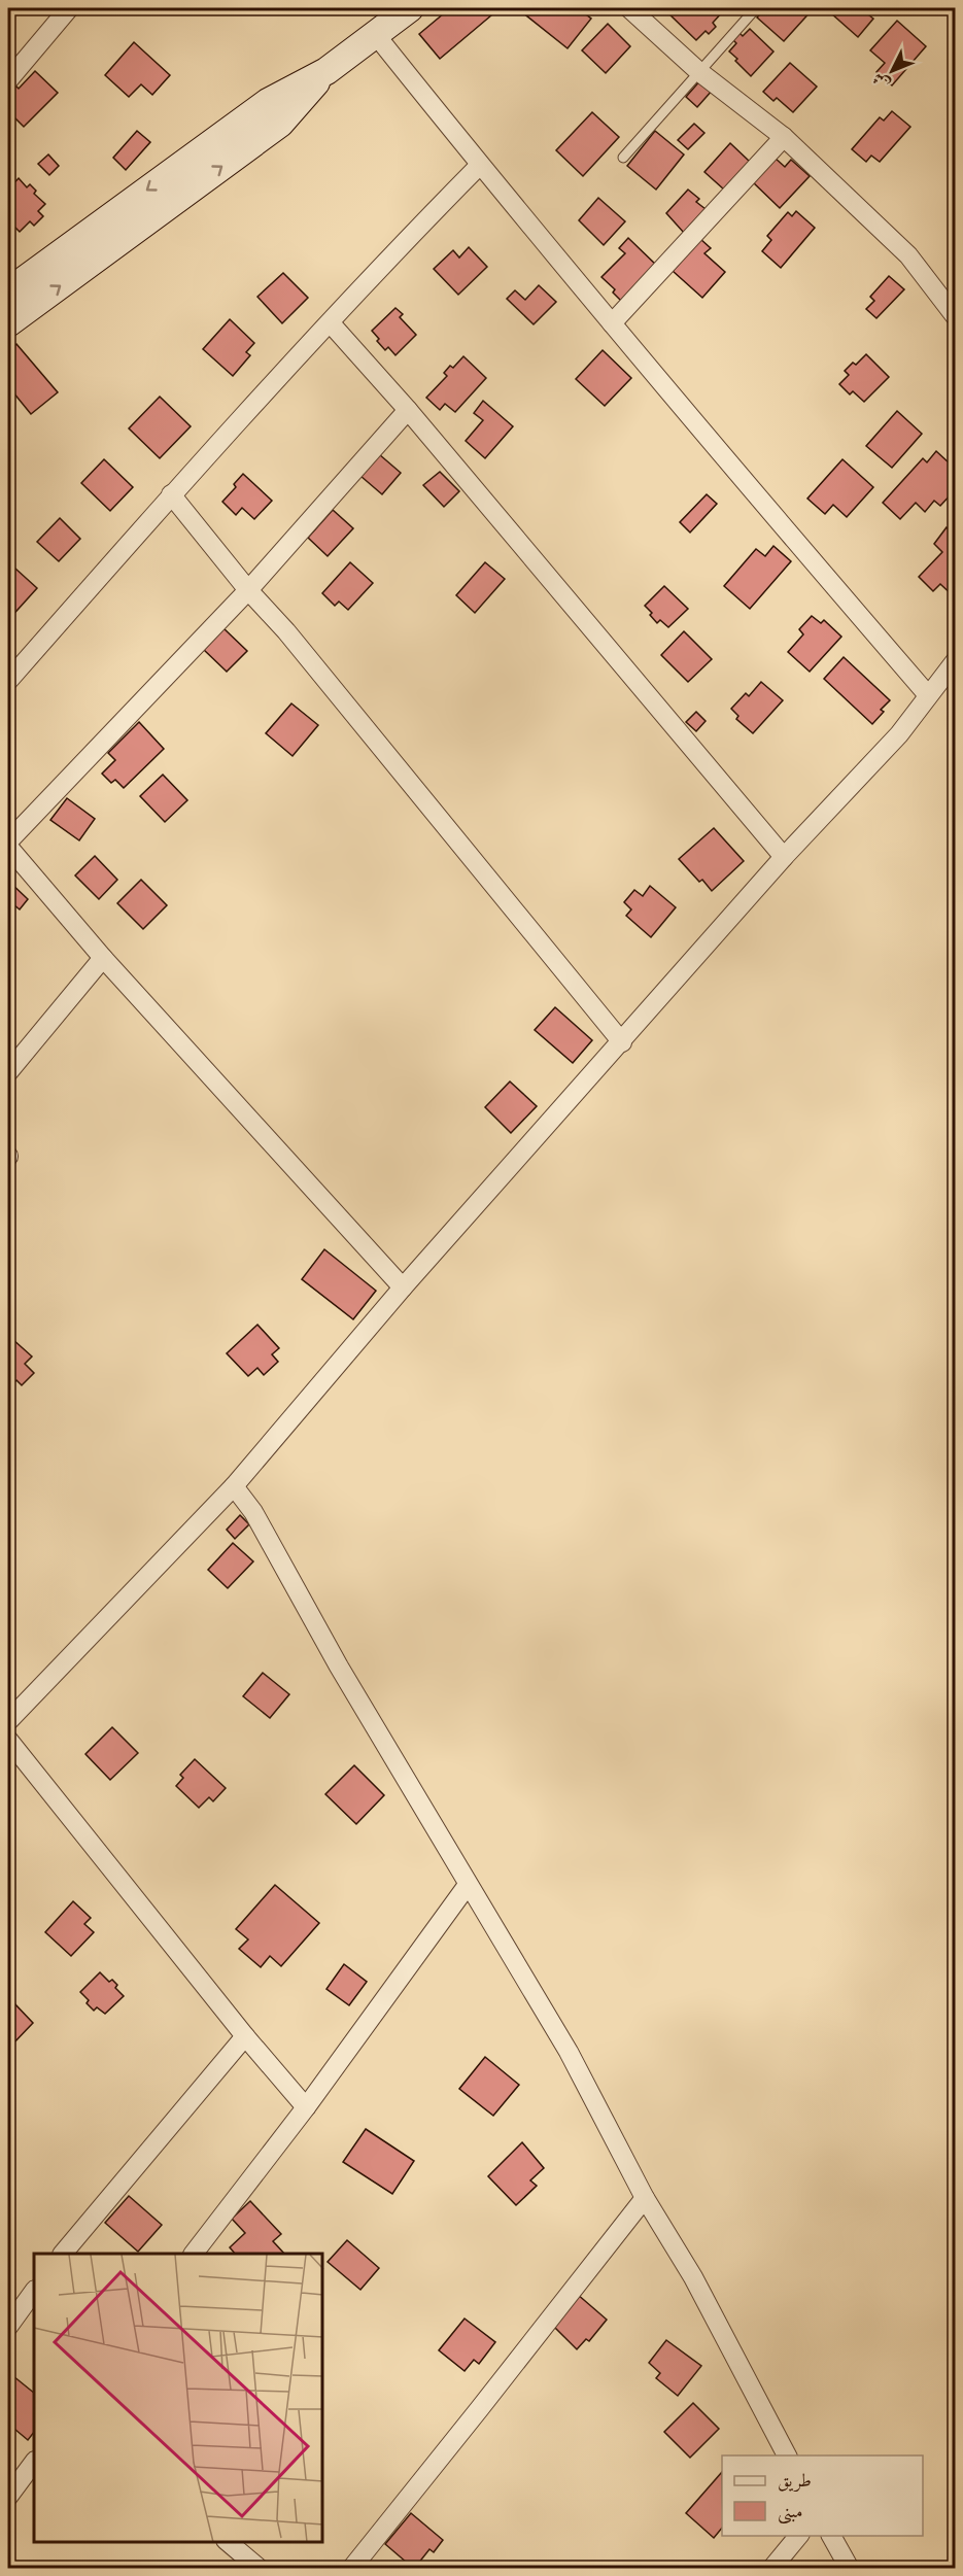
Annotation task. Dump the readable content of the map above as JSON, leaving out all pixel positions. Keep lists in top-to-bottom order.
{
  "legend": ["طريق", "مبنى"],
  "north": "bottom left"
}
